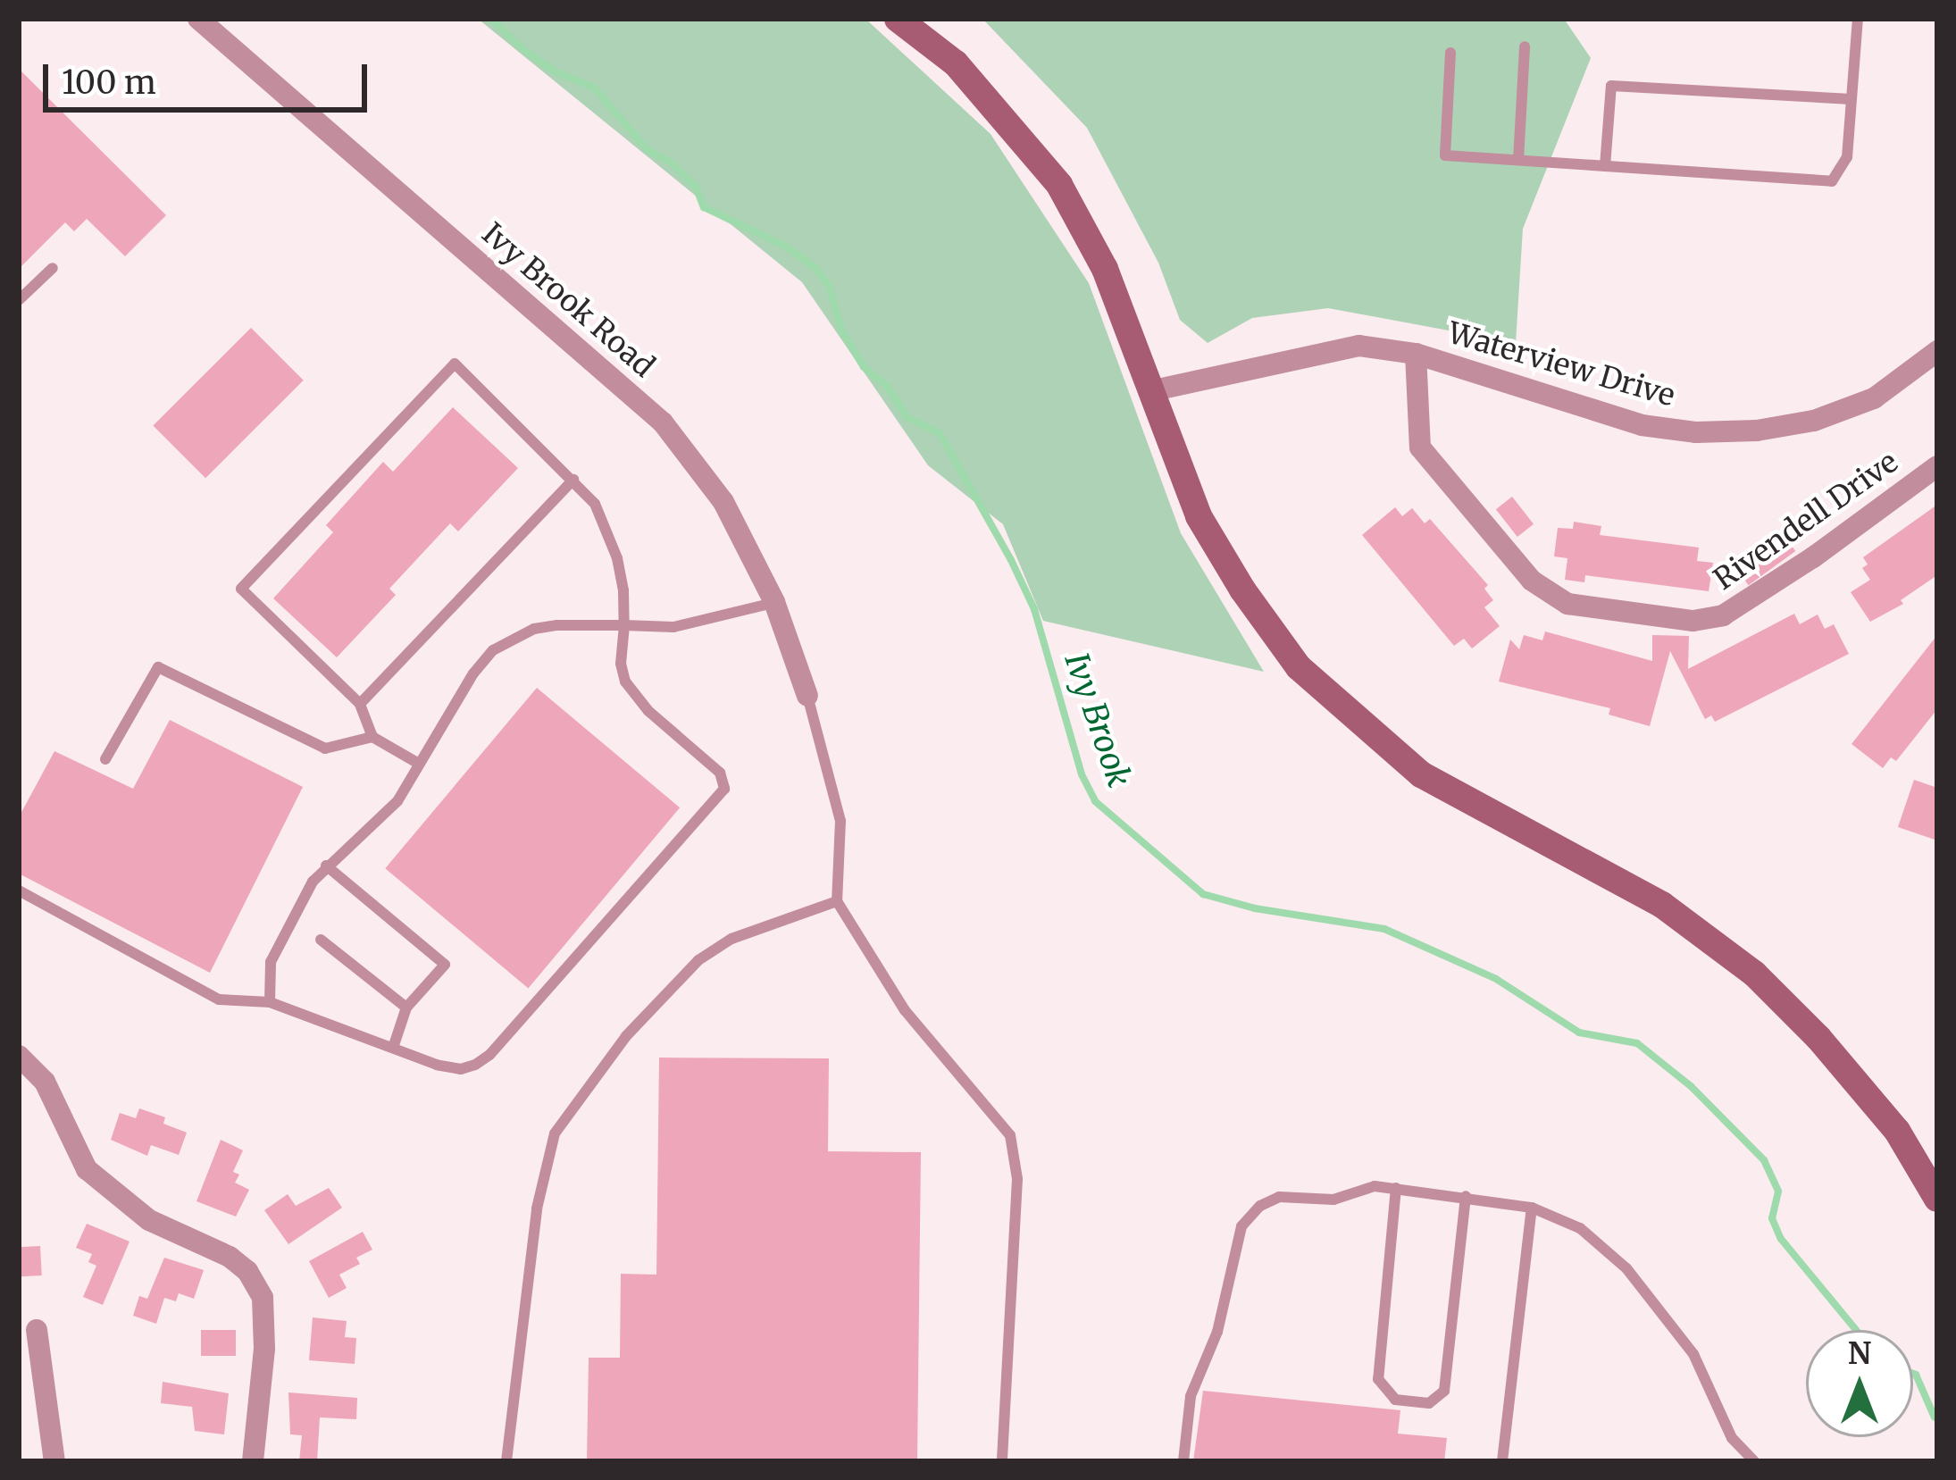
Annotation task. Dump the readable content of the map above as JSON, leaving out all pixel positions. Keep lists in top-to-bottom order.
{
  "streets": {
    "street": ["Ivy Brook Road", "Waterview Drive", "Rivendell Drive"]
  },
  "crossings": [
    ["Waterview Drive", "Rivendell Drive"]
  ],
  "water": ["Ivy Brook"],
  "scale_bar": "100 m",
  "north": "top"
}
